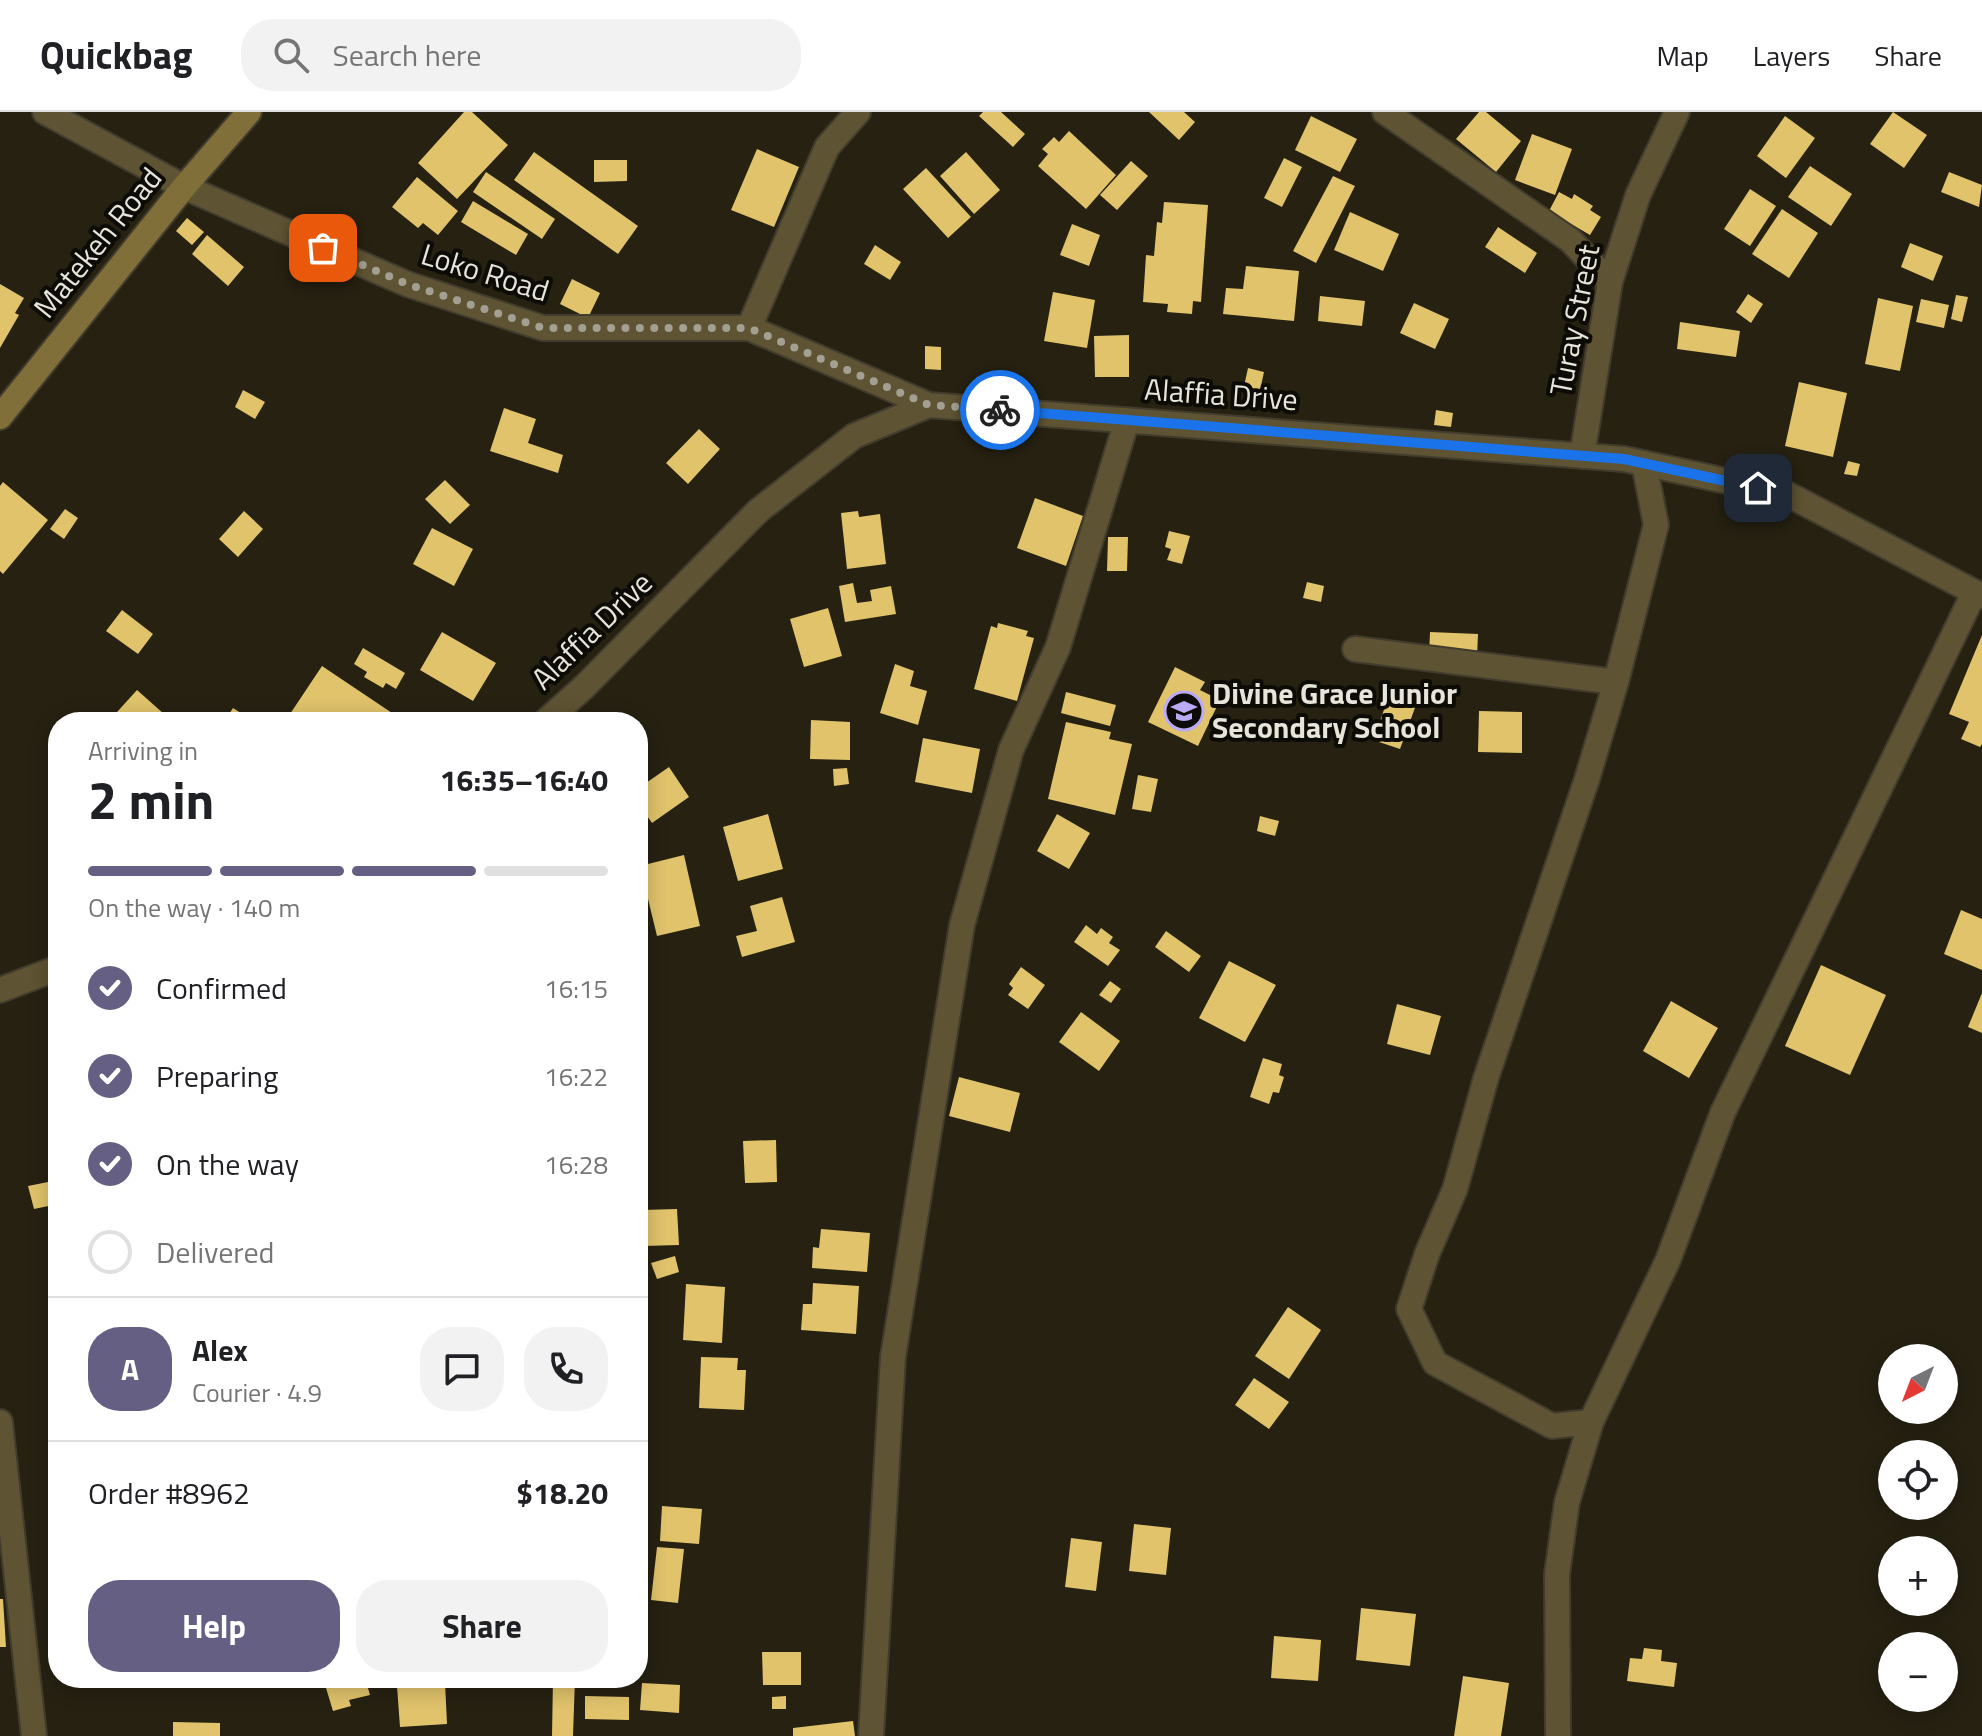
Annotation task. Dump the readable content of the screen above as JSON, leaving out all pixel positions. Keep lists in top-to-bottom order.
{
  "streets": {
    "street": [
      "Matekeh Road",
      "Loko Road",
      "Turay Street",
      "Alaffia Drive"
    ]
  },
  "crossings": [
    ["Matekeh Road", "Loko Road"],
    ["Loko Road", "Alaffia Drive"],
    ["Turay Street", "Alaffia Drive"]
  ],
  "places": {
    "school or university": ["Divine Grace Junior Secondary School"]
  },
  "north": "bottom left",
  "page": {
    "header": "Quickbag",
    "search": "Search here",
    "nav": ["Map", "Layers", "Share"],
    "heading": ["2 min", "Arriving in", "16:35–16:40"],
    "panel": [
      "Alex",
      "Courier · 4.9",
      "Order #8962",
      "$18.20"
    ],
    "bar": "On the way · 140 m",
    "list": [
      ["Confirmed", "16:15"],
      ["Preparing", "16:22"],
      ["On the way", "16:28"],
      "Delivered"
    ],
    "round": "A",
    "map_buttons": ["+", "−"],
    "buttons": ["Help", "Share"]
  }
}
